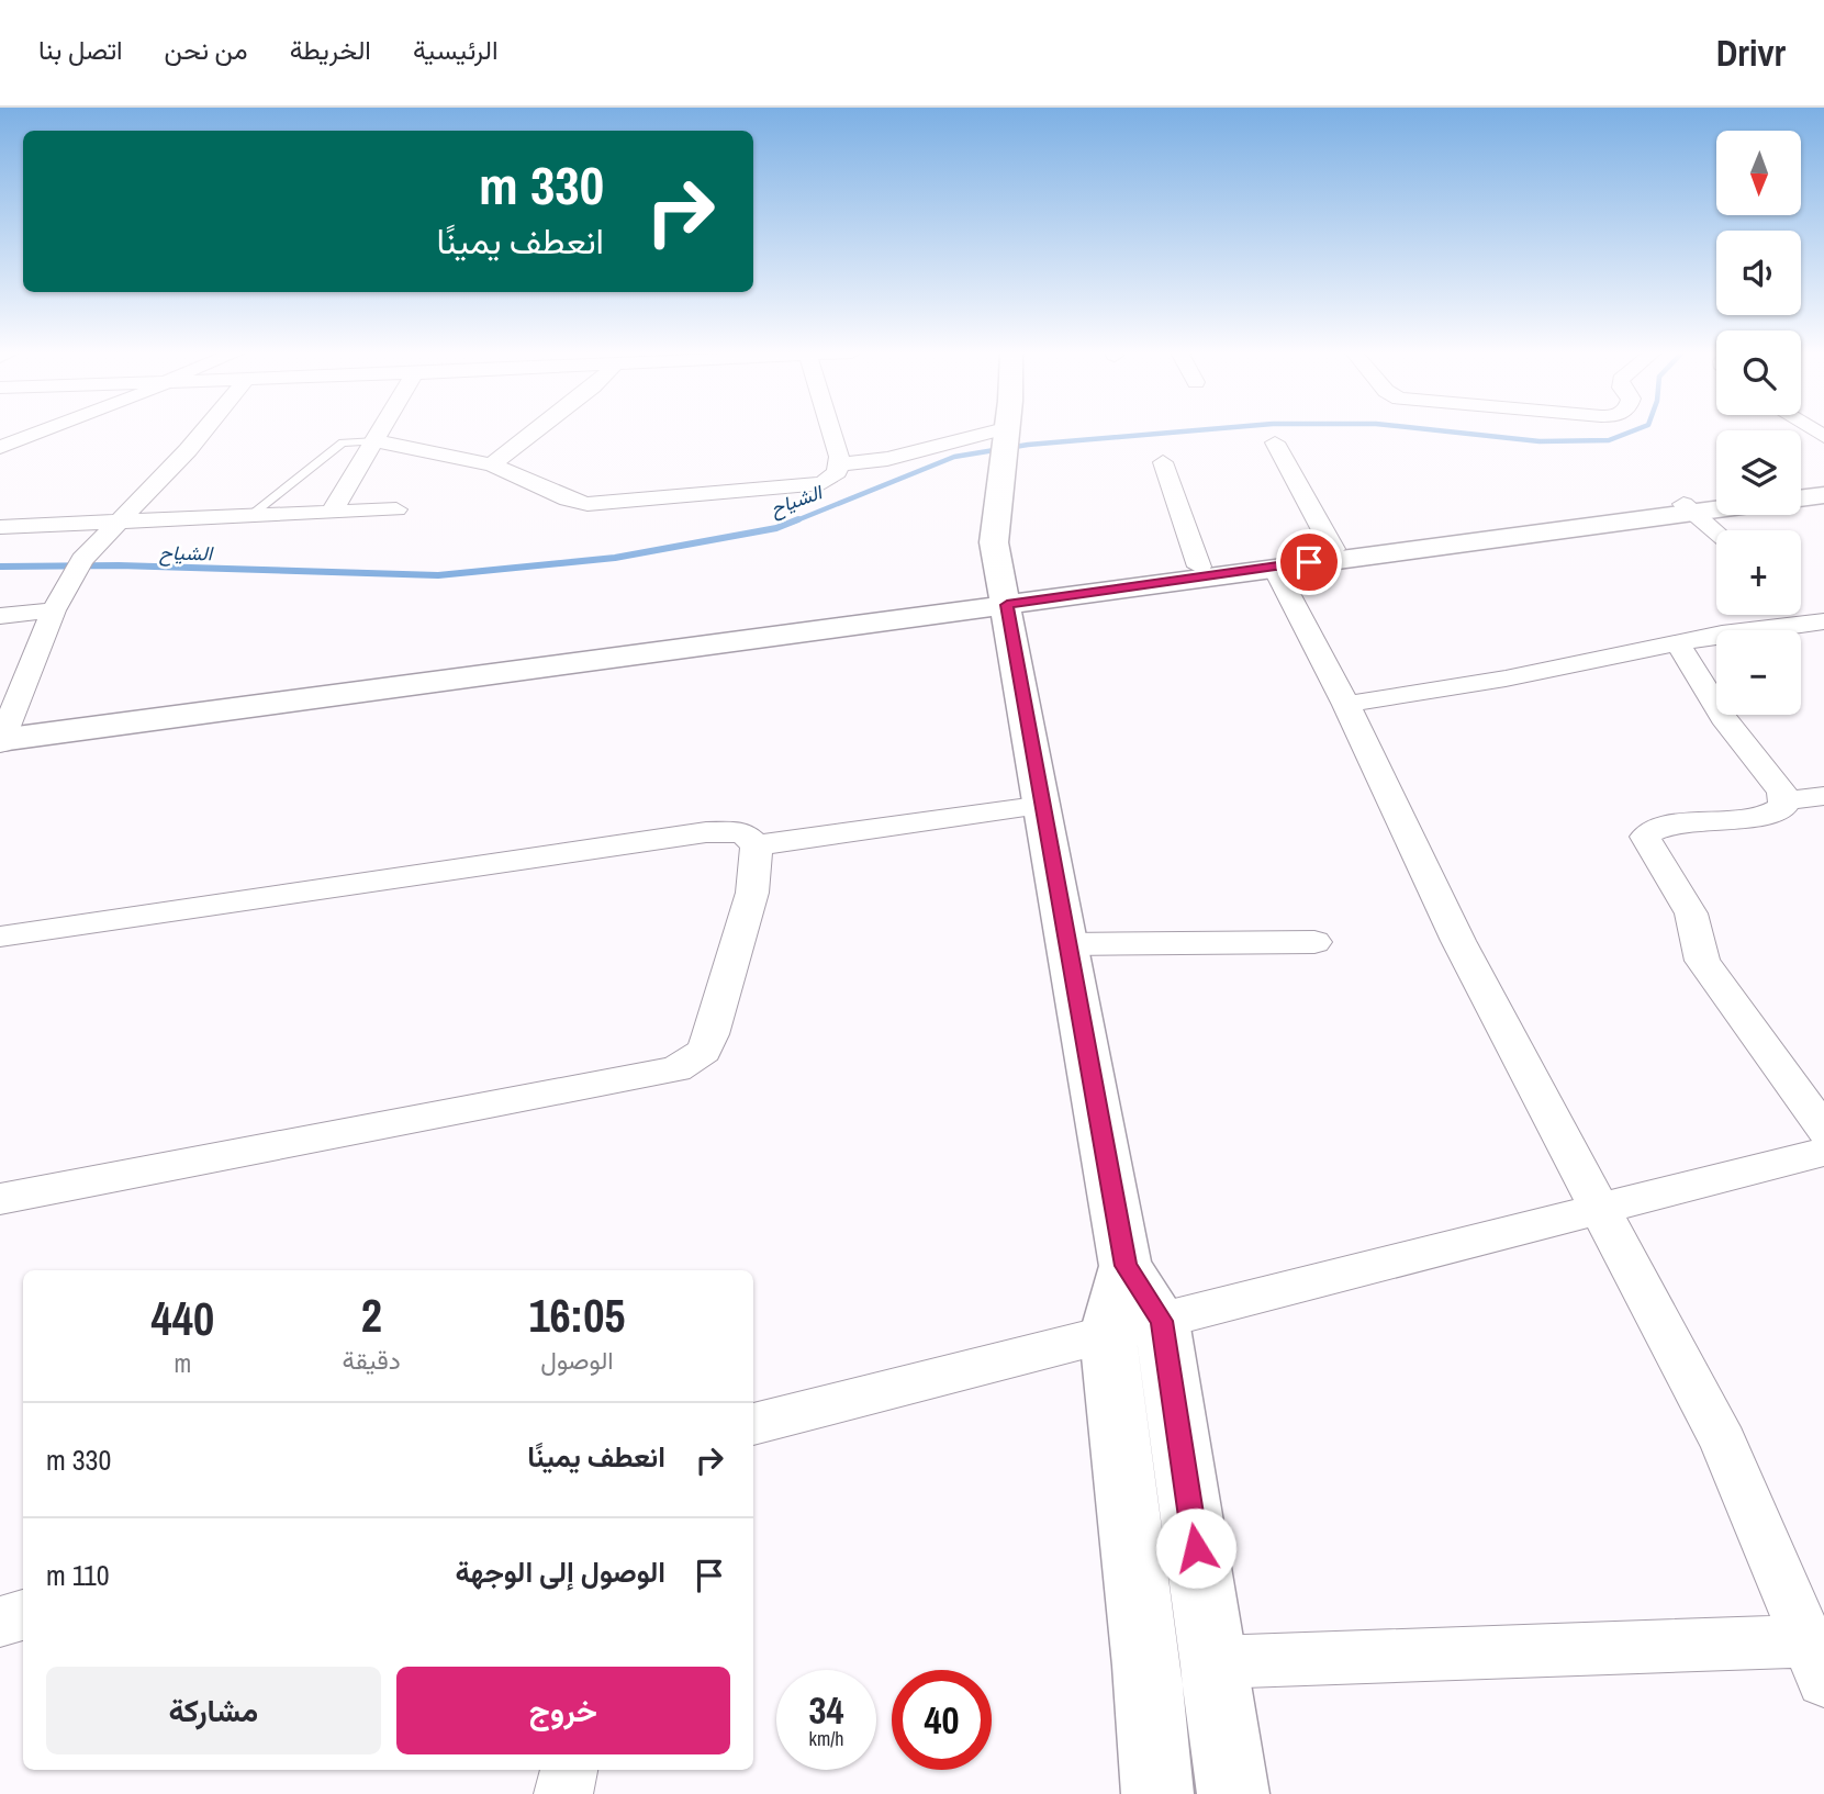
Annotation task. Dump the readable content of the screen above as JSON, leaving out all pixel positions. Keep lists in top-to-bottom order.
{
  "water": ["الشياح"],
  "north": "bottom",
  "page": {
    "header": "Drivr",
    "nav": [
      "الرئيسية",
      "الخريطة",
      "من نحن",
      "اتصل بنا"
    ],
    "map_buttons": ["+", "−"],
    "turn": ["330 m", "انعطف يمينًا"],
    "eta": [
      "16:05",
      "الوصول",
      "2",
      "دقيقة",
      "440",
      "m"
    ],
    "list": [
      {
        "name": "انعطف يمينًا",
        "value": "330 m"
      },
      {
        "name": "الوصول إلى الوجهة",
        "value": "110 m"
      }
    ],
    "buttons": ["خروج", "مشاركة"],
    "speed": "34 km/h",
    "limit": "40"
  }
}
